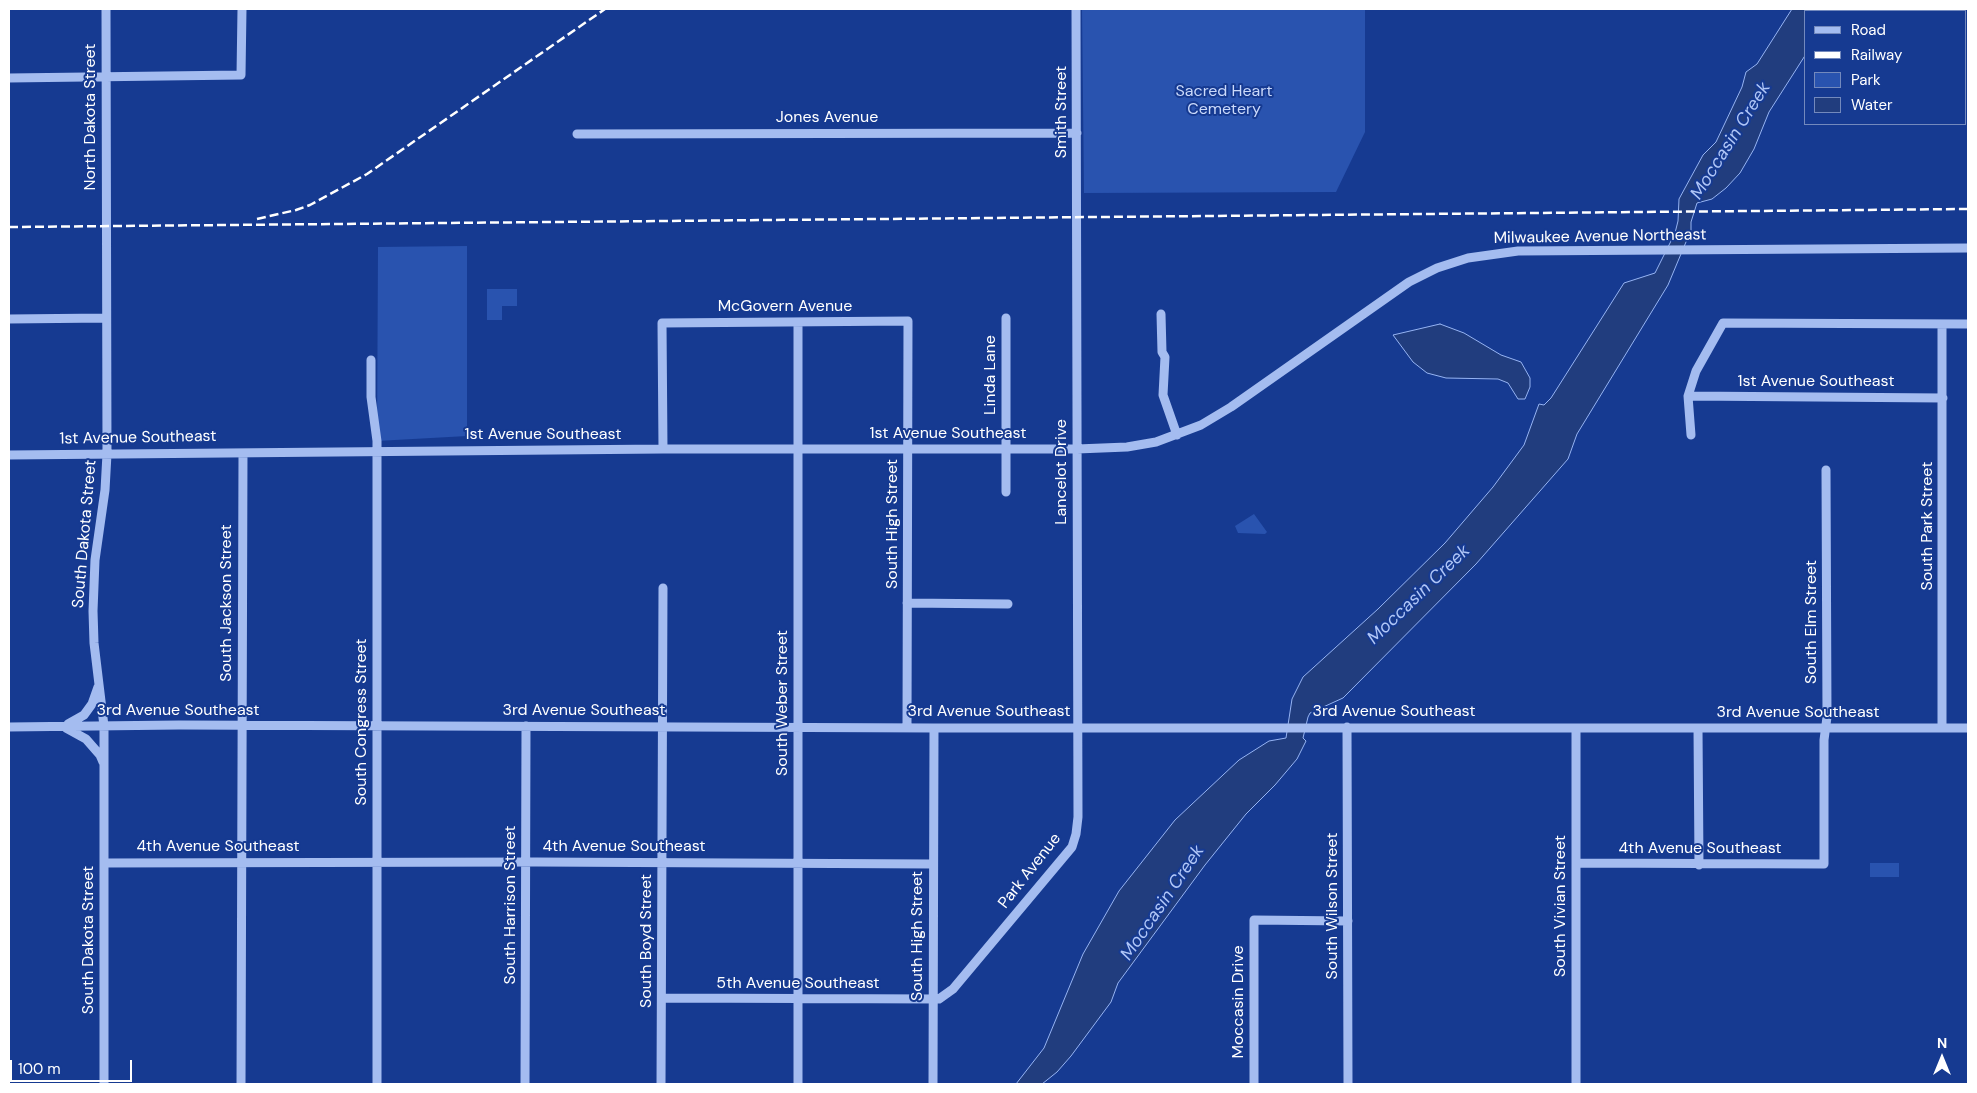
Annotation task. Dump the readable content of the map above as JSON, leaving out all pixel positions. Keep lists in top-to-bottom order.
{
  "streets": {
    "street": [
      "Smith Street",
      "North Dakota Street",
      "Jones Avenue",
      "Milwaukee Avenue Northeast",
      "McGovern Avenue",
      "Linda Lane",
      "1st Avenue Southeast",
      "Lancelot Drive",
      "South High Street",
      "South Park Street",
      "South Dakota Street",
      "South Jackson Street",
      "South Elm Street",
      "South Weber Street",
      "3rd Avenue Southeast",
      "South Congress Street",
      "4th Avenue Southeast",
      "Park Avenue",
      "South Harrison Street",
      "South Wilson Street",
      "South Vivian Street",
      "South Boyd Street",
      "5th Avenue Southeast",
      "Moccasin Drive"
    ]
  },
  "crossings": [
    ["Smith Street", "Jones Avenue"],
    ["Smith Street", "Lancelot Drive"],
    ["North Dakota Street", "South Dakota Street"],
    ["Milwaukee Avenue Northeast", "1st Avenue Southeast"],
    ["Milwaukee Avenue Northeast", "Lancelot Drive"],
    ["McGovern Avenue", "1st Avenue Southeast"],
    ["McGovern Avenue", "South High Street"],
    ["McGovern Avenue", "South Weber Street"],
    ["Linda Lane", "1st Avenue Southeast"],
    ["1st Avenue Southeast", "Lancelot Drive"],
    ["1st Avenue Southeast", "South High Street"],
    ["1st Avenue Southeast", "South Park Street"],
    ["1st Avenue Southeast", "South Dakota Street"],
    ["1st Avenue Southeast", "South Jackson Street"],
    ["1st Avenue Southeast", "South Weber Street"],
    ["1st Avenue Southeast", "South Congress Street"],
    ["Lancelot Drive", "3rd Avenue Southeast"],
    ["Lancelot Drive", "Park Avenue"],
    ["South High Street", "3rd Avenue Southeast"],
    ["South High Street", "4th Avenue Southeast"],
    ["South High Street", "Park Avenue"],
    ["South High Street", "5th Avenue Southeast"],
    ["South Park Street", "3rd Avenue Southeast"],
    ["South Dakota Street", "3rd Avenue Southeast"],
    ["South Dakota Street", "4th Avenue Southeast"],
    ["South Jackson Street", "3rd Avenue Southeast"],
    ["South Jackson Street", "4th Avenue Southeast"],
    ["South Elm Street", "3rd Avenue Southeast"],
    ["South Elm Street", "4th Avenue Southeast"],
    ["South Weber Street", "3rd Avenue Southeast"],
    ["South Weber Street", "4th Avenue Southeast"],
    ["South Weber Street", "5th Avenue Southeast"],
    ["3rd Avenue Southeast", "South Congress Street"],
    ["3rd Avenue Southeast", "Park Avenue"],
    ["3rd Avenue Southeast", "South Harrison Street"],
    ["3rd Avenue Southeast", "South Wilson Street"],
    ["3rd Avenue Southeast", "South Vivian Street"],
    ["3rd Avenue Southeast", "South Boyd Street"],
    ["South Congress Street", "4th Avenue Southeast"],
    ["4th Avenue Southeast", "South Harrison Street"],
    ["4th Avenue Southeast", "South Vivian Street"],
    ["4th Avenue Southeast", "South Boyd Street"],
    ["Park Avenue", "5th Avenue Southeast"],
    ["South Wilson Street", "Moccasin Drive"],
    ["South Boyd Street", "5th Avenue Southeast"]
  ],
  "water": ["Moccasin Creek"],
  "parks": ["Sacred Heart Cemetery"],
  "legend": [
    "Road",
    "Railway",
    "Park",
    "Water"
  ],
  "scale_bar": "100 m",
  "north": "top"
}
